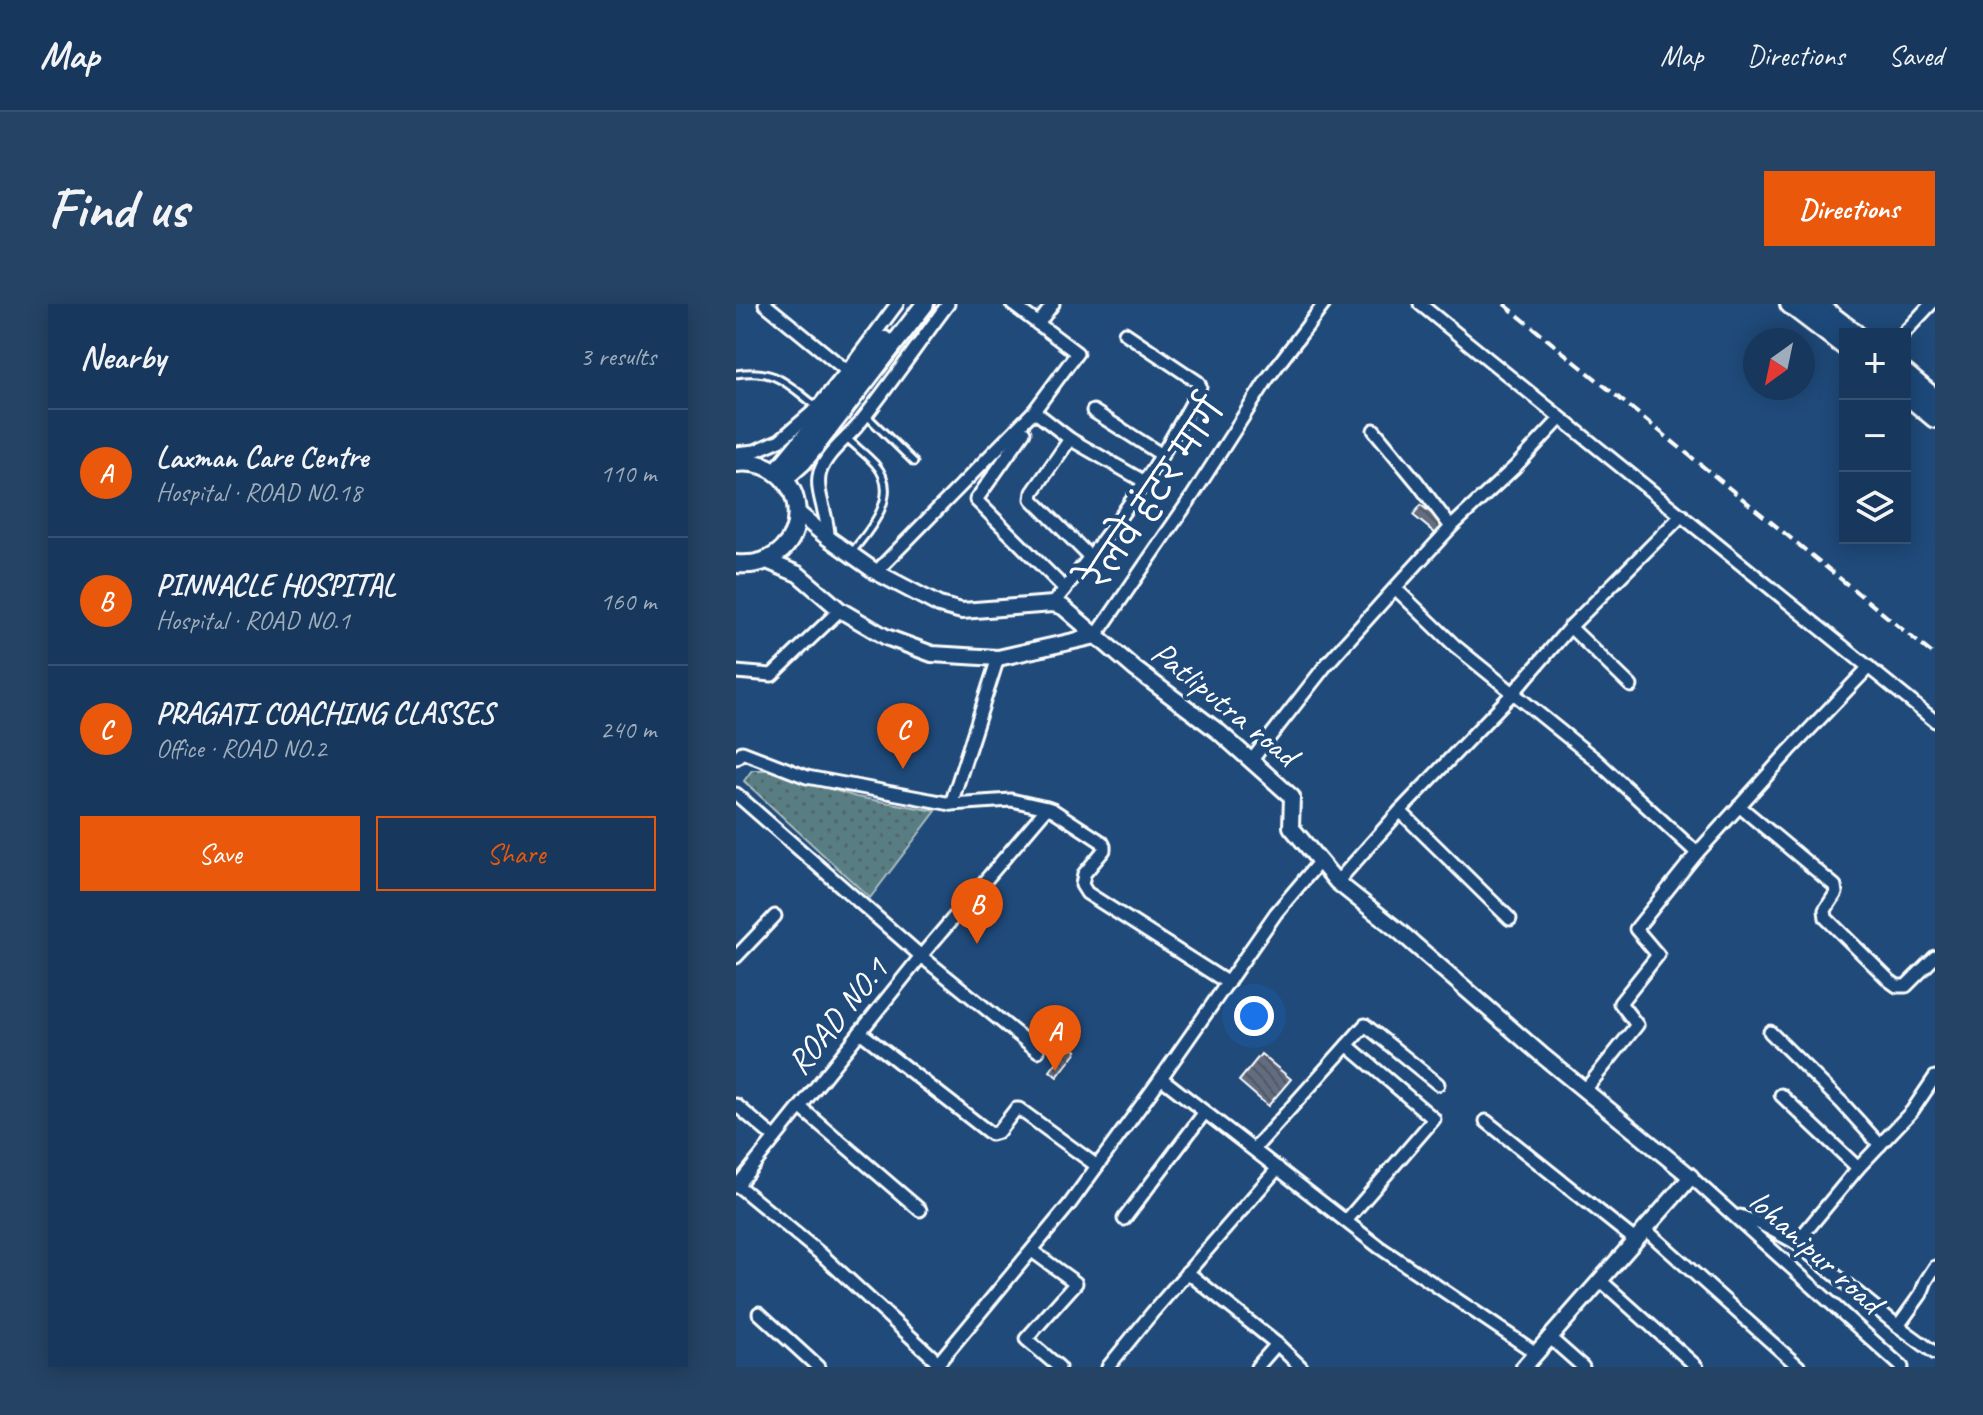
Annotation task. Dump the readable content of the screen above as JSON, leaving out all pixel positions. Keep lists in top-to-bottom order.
{
  "streets": {
    "street": [
      "रेलवे हंटर मार्ग",
      "Patliputra road",
      "ROAD NO.1",
      "lohanipur road"
    ]
  },
  "crossings": [
    ["रेलवे हंटर मार्ग", "Patliputra road"],
    ["Patliputra road", "lohanipur road"]
  ],
  "north": "bottom left",
  "page": {
    "header": "Map",
    "nav": ["Map", "Directions", "Saved"],
    "buttons": [
      "Directions",
      ["Save", "Share"]
    ],
    "title": "Find us",
    "heading": ["Nearby", "3 results"],
    "map_buttons": ["+", "−"],
    "list": [
      {
        "mark": "A",
        "name": "Laxman Care Centre",
        "note": "Hospital · ROAD NO.18",
        "value": "110 m"
      },
      {
        "mark": "B",
        "name": "PINNACLE HOSPITAL",
        "note": "Hospital · ROAD NO.1",
        "value": "160 m"
      },
      {
        "mark": "C",
        "name": "PRAGATI COACHING CLASSES",
        "note": "Office · ROAD NO.2",
        "value": "240 m"
      }
    ],
    "pins": ["C", "B", "A"]
  }
}
